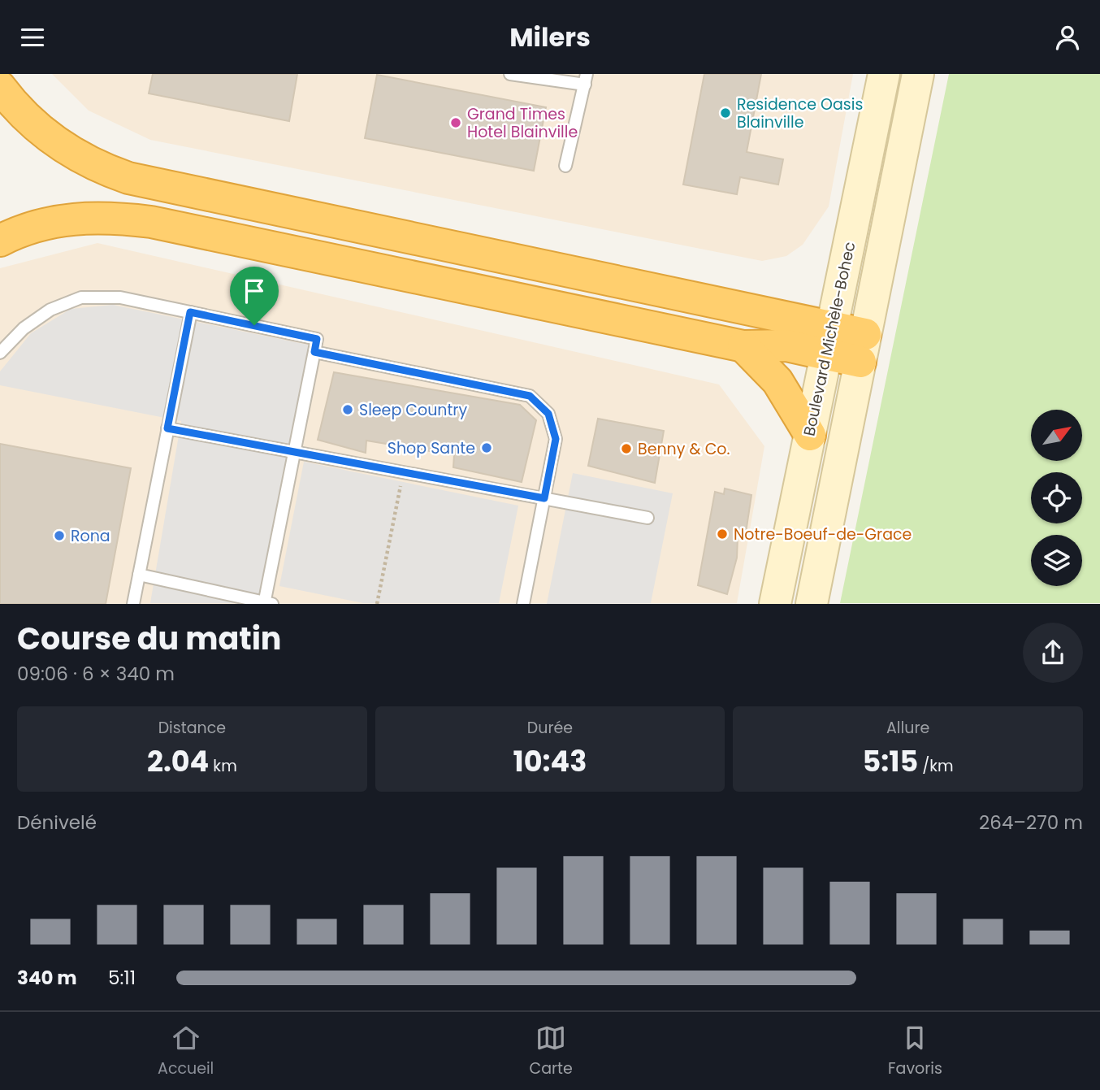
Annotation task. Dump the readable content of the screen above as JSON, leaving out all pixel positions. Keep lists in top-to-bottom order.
{
  "streets": {
    "street": ["Boulevard Michèle-Bohec"]
  },
  "places": [
    "Residence Oasis Blainville",
    "Grand Times Hotel Blainville",
    "Sleep Country",
    "Shop Sante",
    "Benny & Co.",
    "Notre-Boeuf-de-Grace",
    "Rona"
  ],
  "north": "top right",
  "page": {
    "header": "Milers",
    "heading": ["Course du matin", "09:06 · 6 × 340 m"],
    "stats": [
      ["Distance", "2.04 km"],
      ["Durée", "10:43"],
      ["Allure", "5:15 /km"]
    ],
    "chart": ["Dénivelé", "264–270 m"],
    "list": [
      {
        "name": "340 m",
        "note": "5:11"
      }
    ],
    "tabs": ["Accueil", "Carte", "Favoris"]
  }
}
